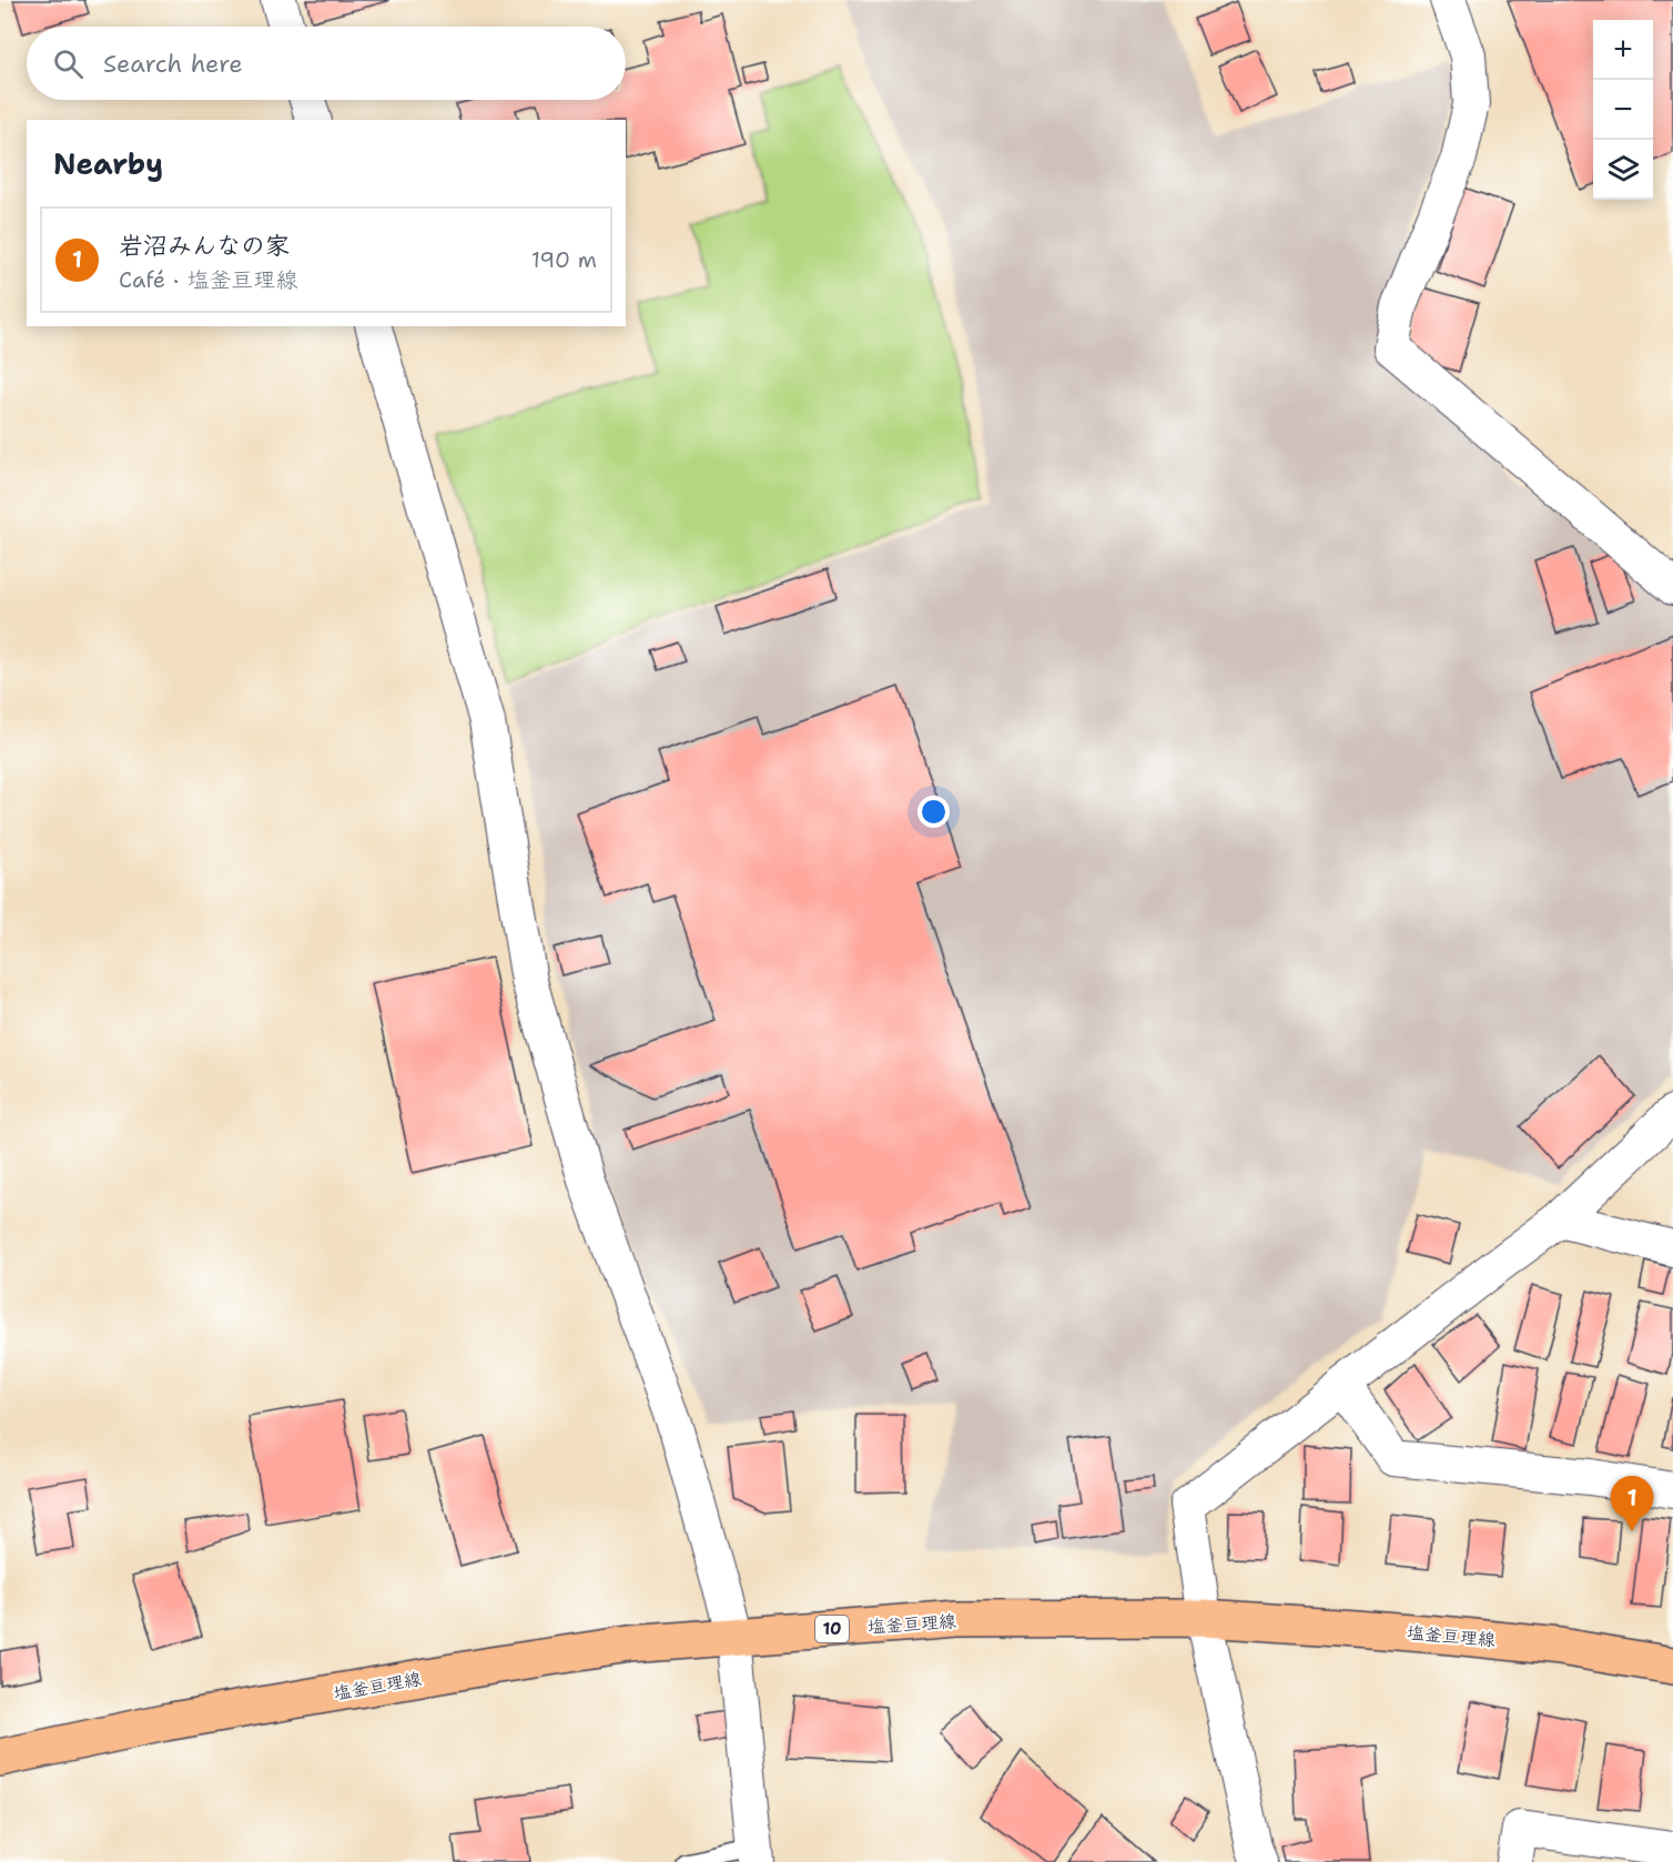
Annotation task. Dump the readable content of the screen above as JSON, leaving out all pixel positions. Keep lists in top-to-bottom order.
{
  "streets": {
    "main road": ["塩釜亘理線", "10"]
  },
  "page": {
    "map_buttons": ["+", "−"],
    "search": "Search here",
    "heading": "Nearby",
    "list": [
      {
        "mark": "1",
        "name": "岩沼みんなの家",
        "note": "Café · 塩釜亘理線",
        "value": "190 m"
      }
    ],
    "pins": "1"
  }
}
